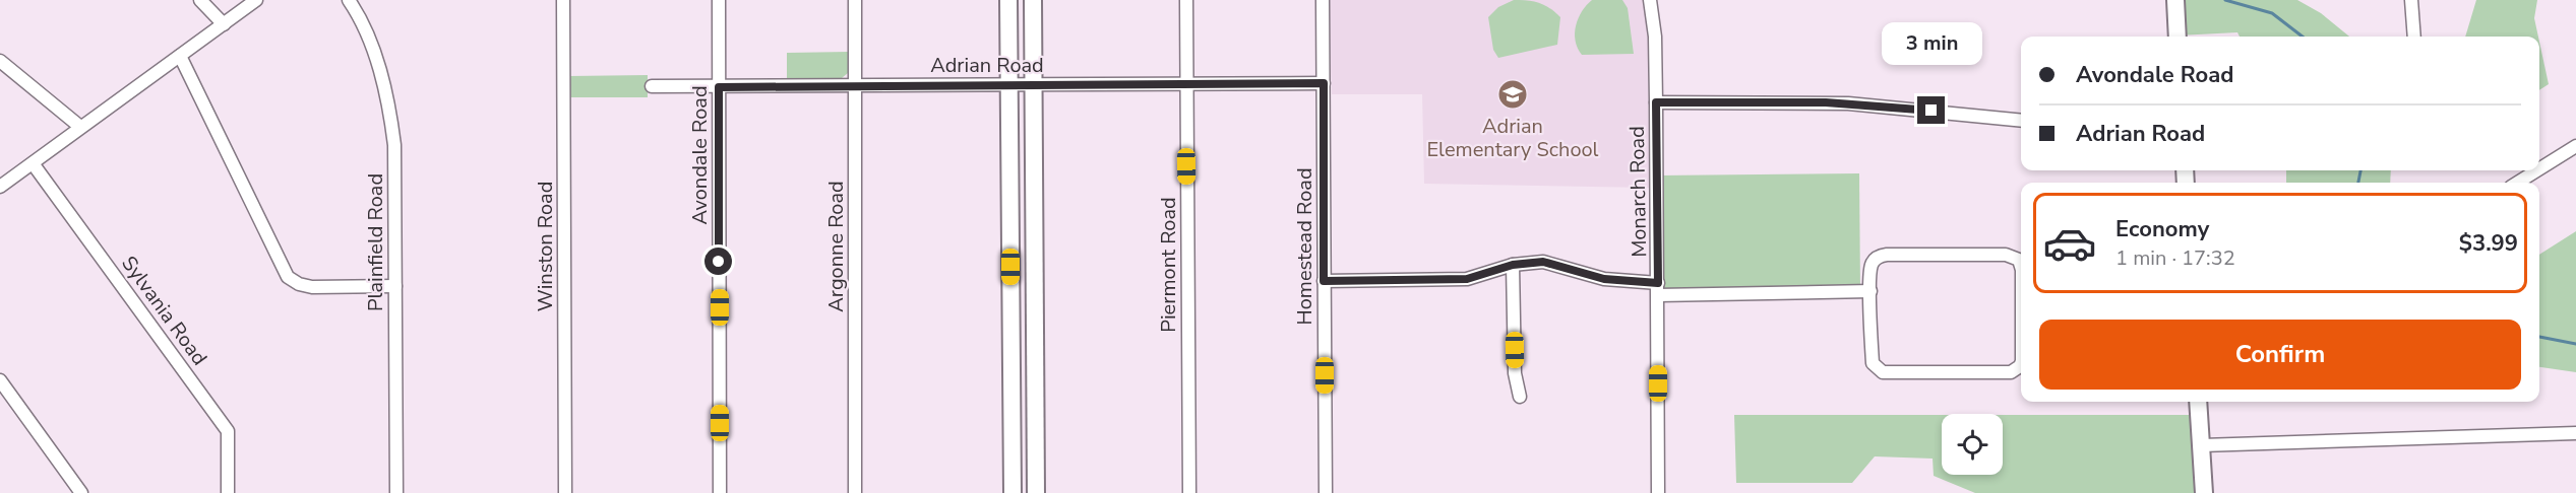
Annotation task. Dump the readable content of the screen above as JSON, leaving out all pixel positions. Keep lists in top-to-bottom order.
{
  "streets": {
    "street": [
      "Adrian Road",
      "Avondale Road",
      "Monarch Road",
      "Plainfield Road",
      "Winston Road",
      "Argonne Road",
      "Homestead Road",
      "Piermont Road",
      "Sylvania Road"
    ]
  },
  "crossings": [
    ["Adrian Road", "Avondale Road"],
    ["Adrian Road", "Argonne Road"],
    ["Adrian Road", "Homestead Road"],
    ["Adrian Road", "Piermont Road"]
  ],
  "places": {
    "school or university": ["Adrian Elementary School"]
  },
  "page": {
    "bubble": "3 min",
    "banner": ["Avondale Road", "Adrian Road"],
    "list": [
      {
        "name": "Economy",
        "note": "1 min · 17:32",
        "value": "$3.99"
      }
    ],
    "buttons": "Confirm"
  }
}
